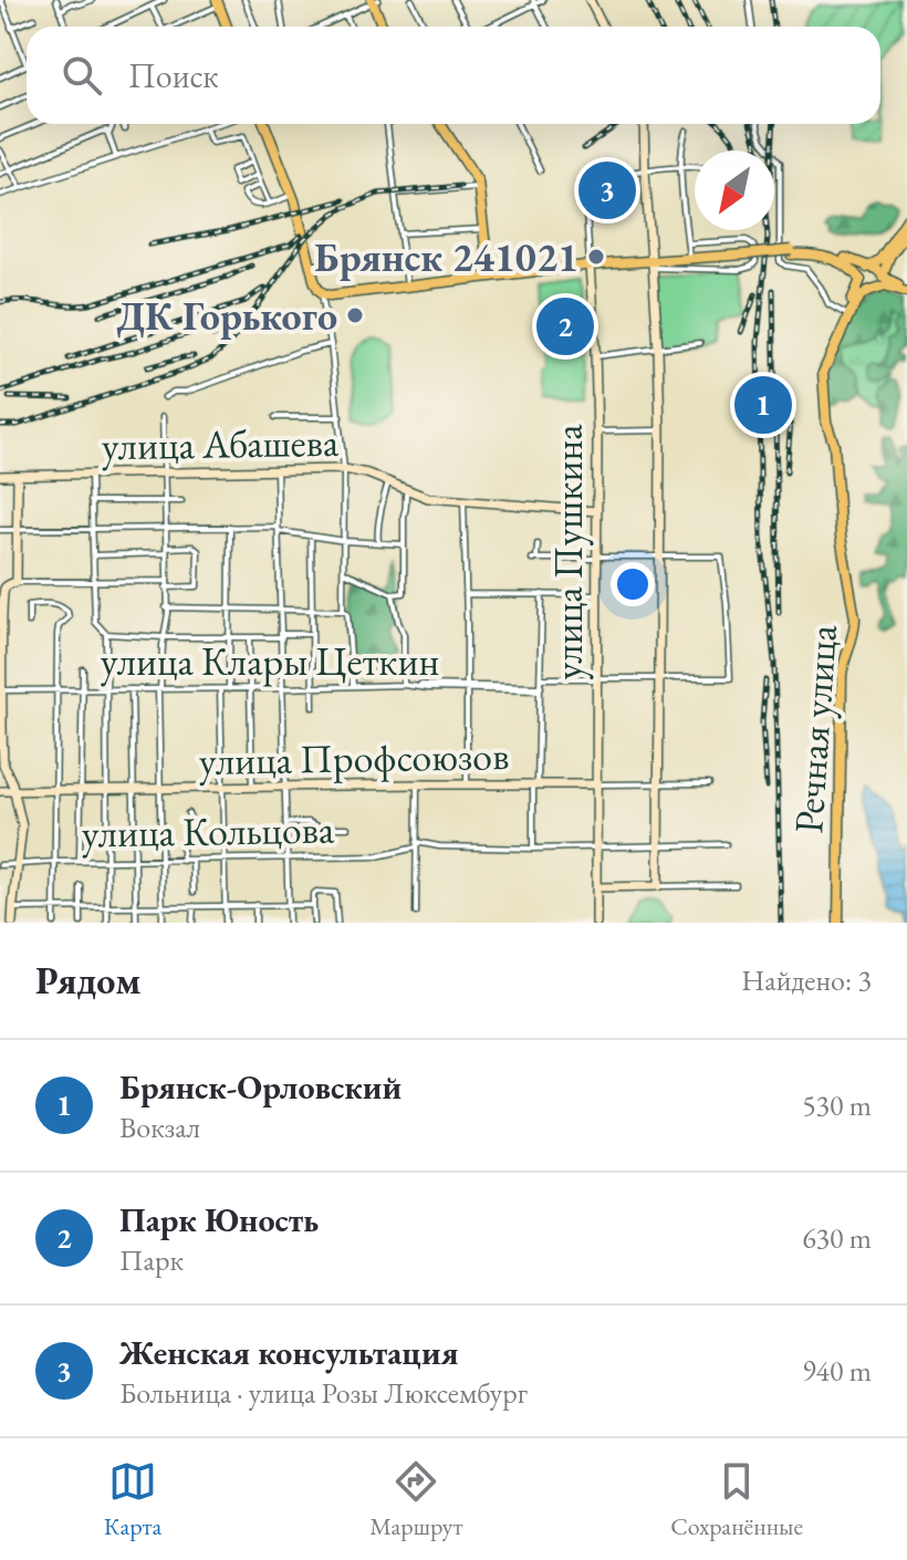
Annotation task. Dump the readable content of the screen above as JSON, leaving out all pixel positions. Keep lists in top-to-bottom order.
{
  "streets": {
    "main road": ["Речная улица"],
    "street": [
      "улица Абашева",
      "улица Пушкина",
      "улица Клары Цеткин",
      "улица Профсоюзов",
      "улица Кольцова"
    ]
  },
  "crossings": [
    ["улица Абашева", "улица Пушкина"],
    ["улица Пушкина", "улица Профсоюзов"],
    ["улица Пушкина", "улица Кольцова"]
  ],
  "places": ["Брянск 241021", "ДК Горького"],
  "north": "bottom left",
  "page": {
    "search": "Поиск",
    "pins": ["3", "2", "1"],
    "heading": ["Рядом", "Найдено: 3"],
    "list": [
      {
        "mark": "1",
        "name": "Брянск-Орловский",
        "note": "Вокзал",
        "value": "530 m"
      },
      {
        "mark": "2",
        "name": "Парк Юность",
        "note": "Парк",
        "value": "630 m"
      },
      {
        "mark": "3",
        "name": "Женская консультация",
        "note": "Больница · улица Розы Люксембург",
        "value": "940 m"
      }
    ],
    "nav": ["Карта", "Маршрут", "Сохранённые"]
  }
}
